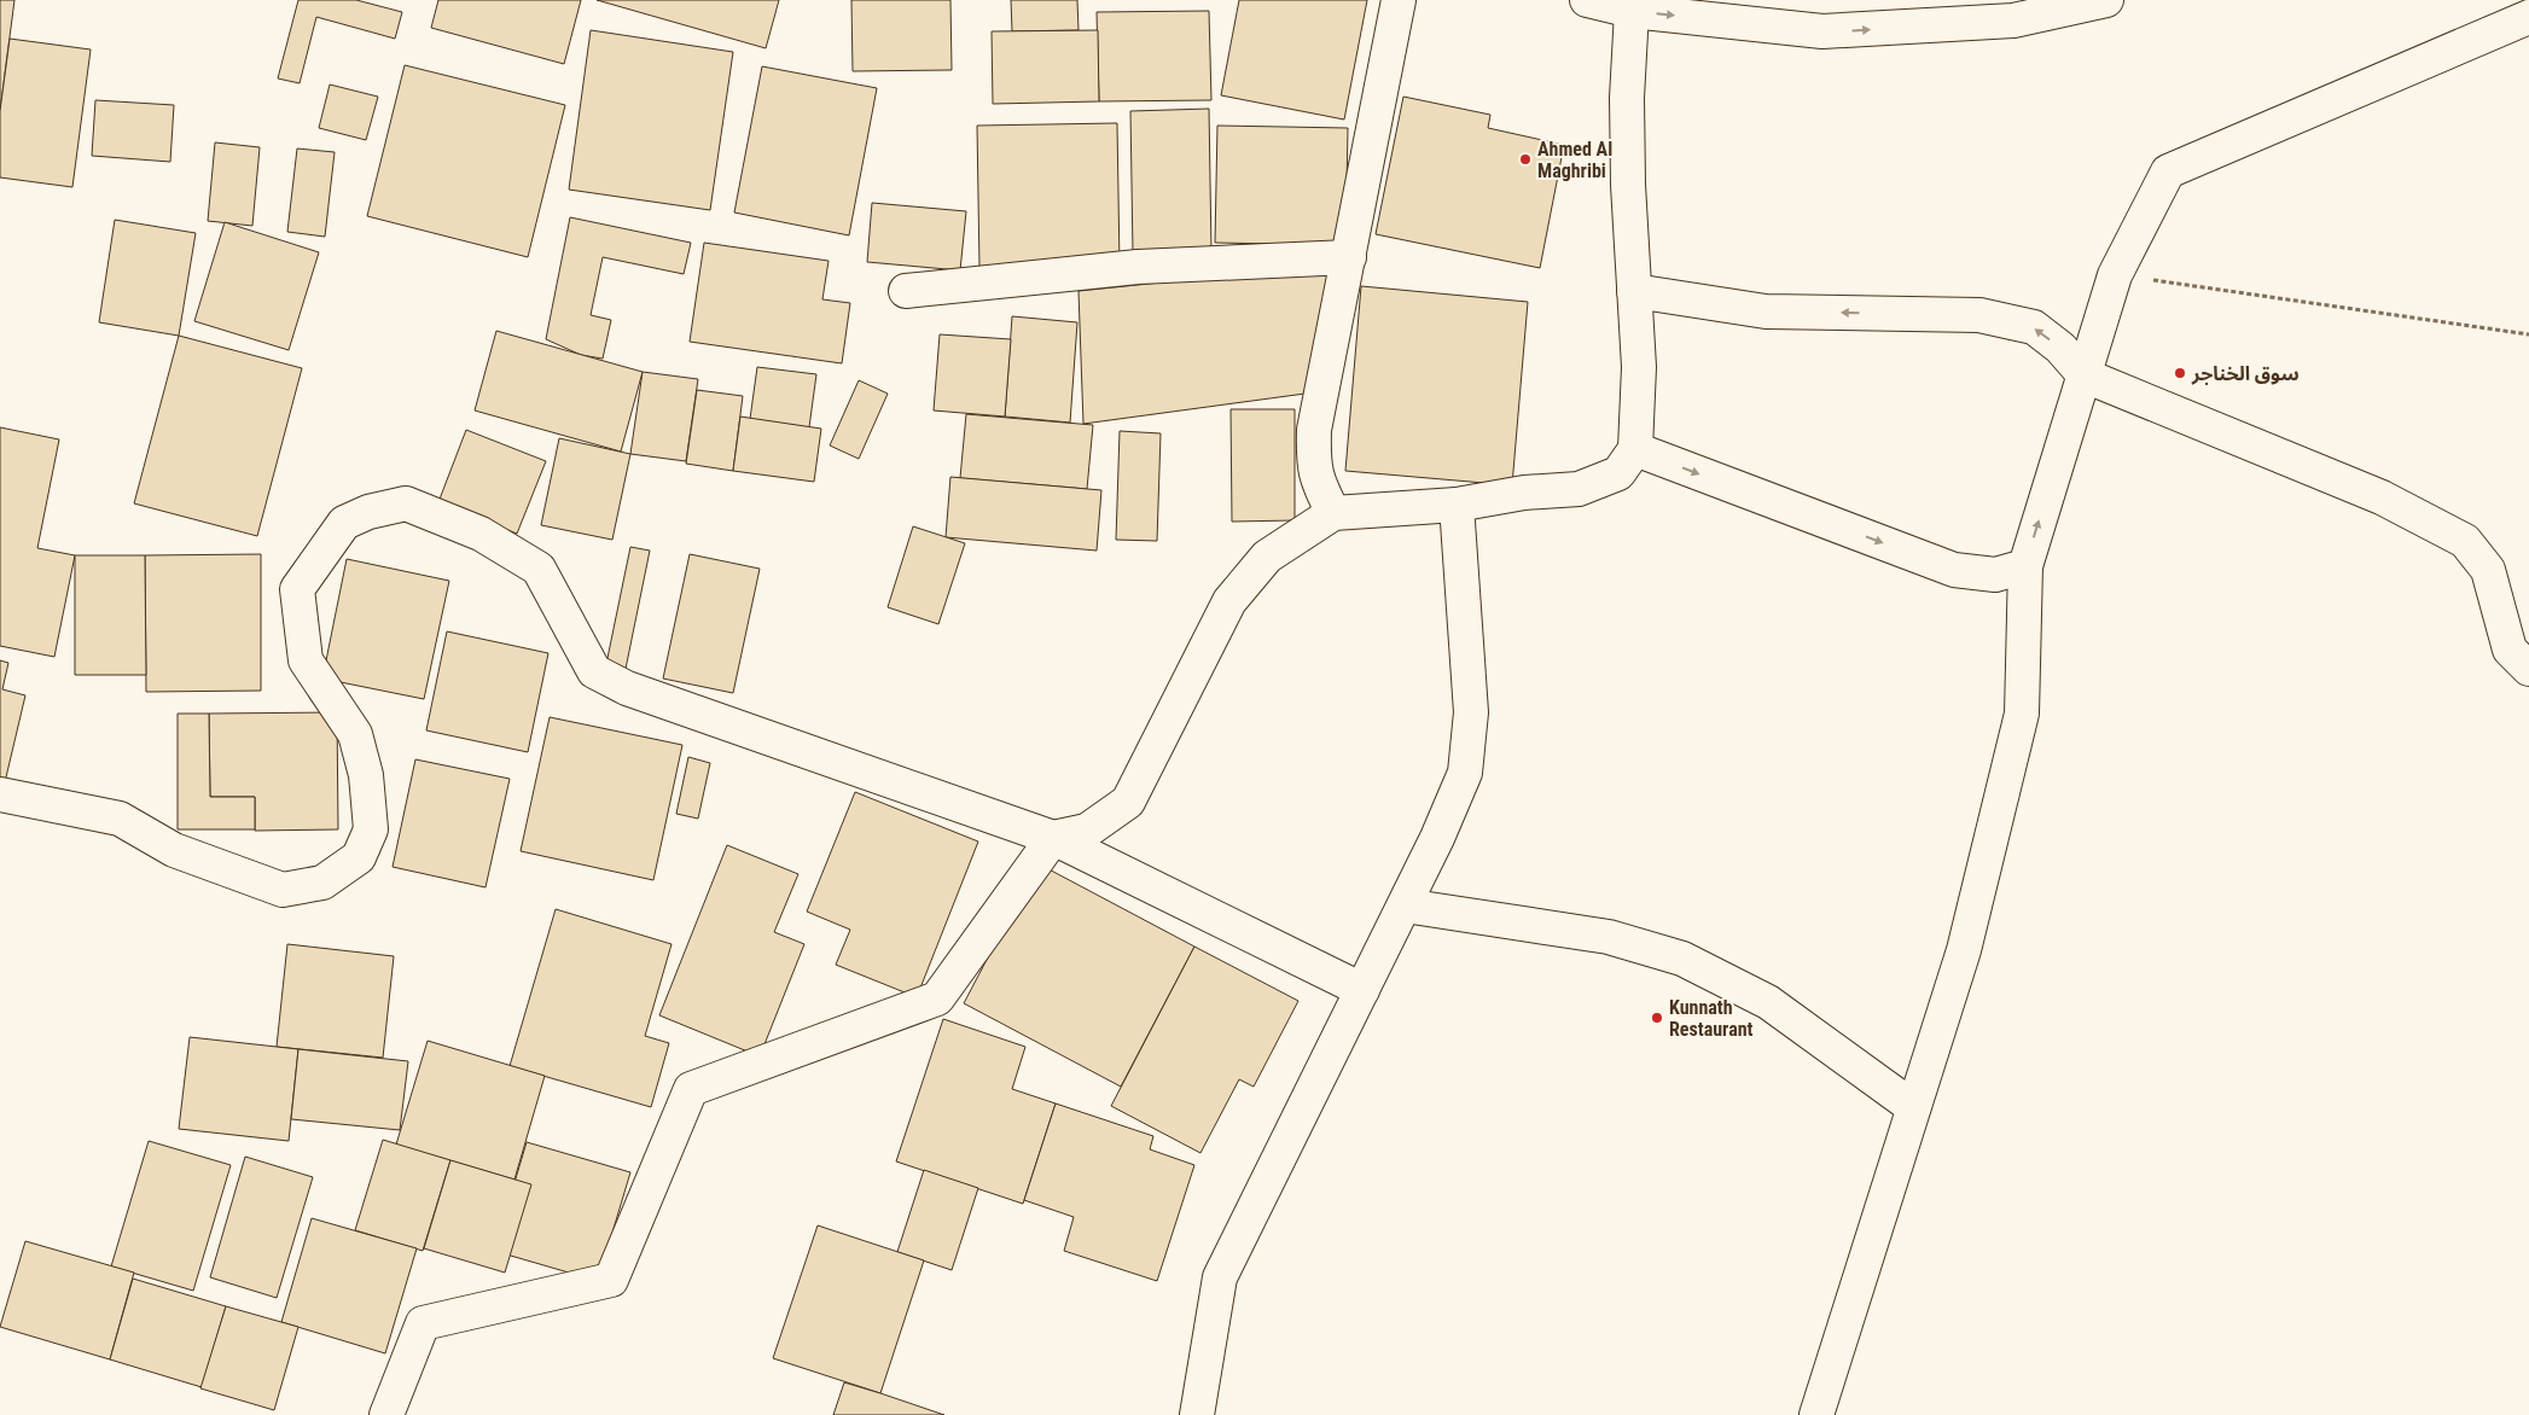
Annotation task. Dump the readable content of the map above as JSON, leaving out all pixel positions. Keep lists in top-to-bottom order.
{
  "places": ["Ahmed Al Maghribi", "سوق الخناجر", "Kunnath Restaurant"]
}
